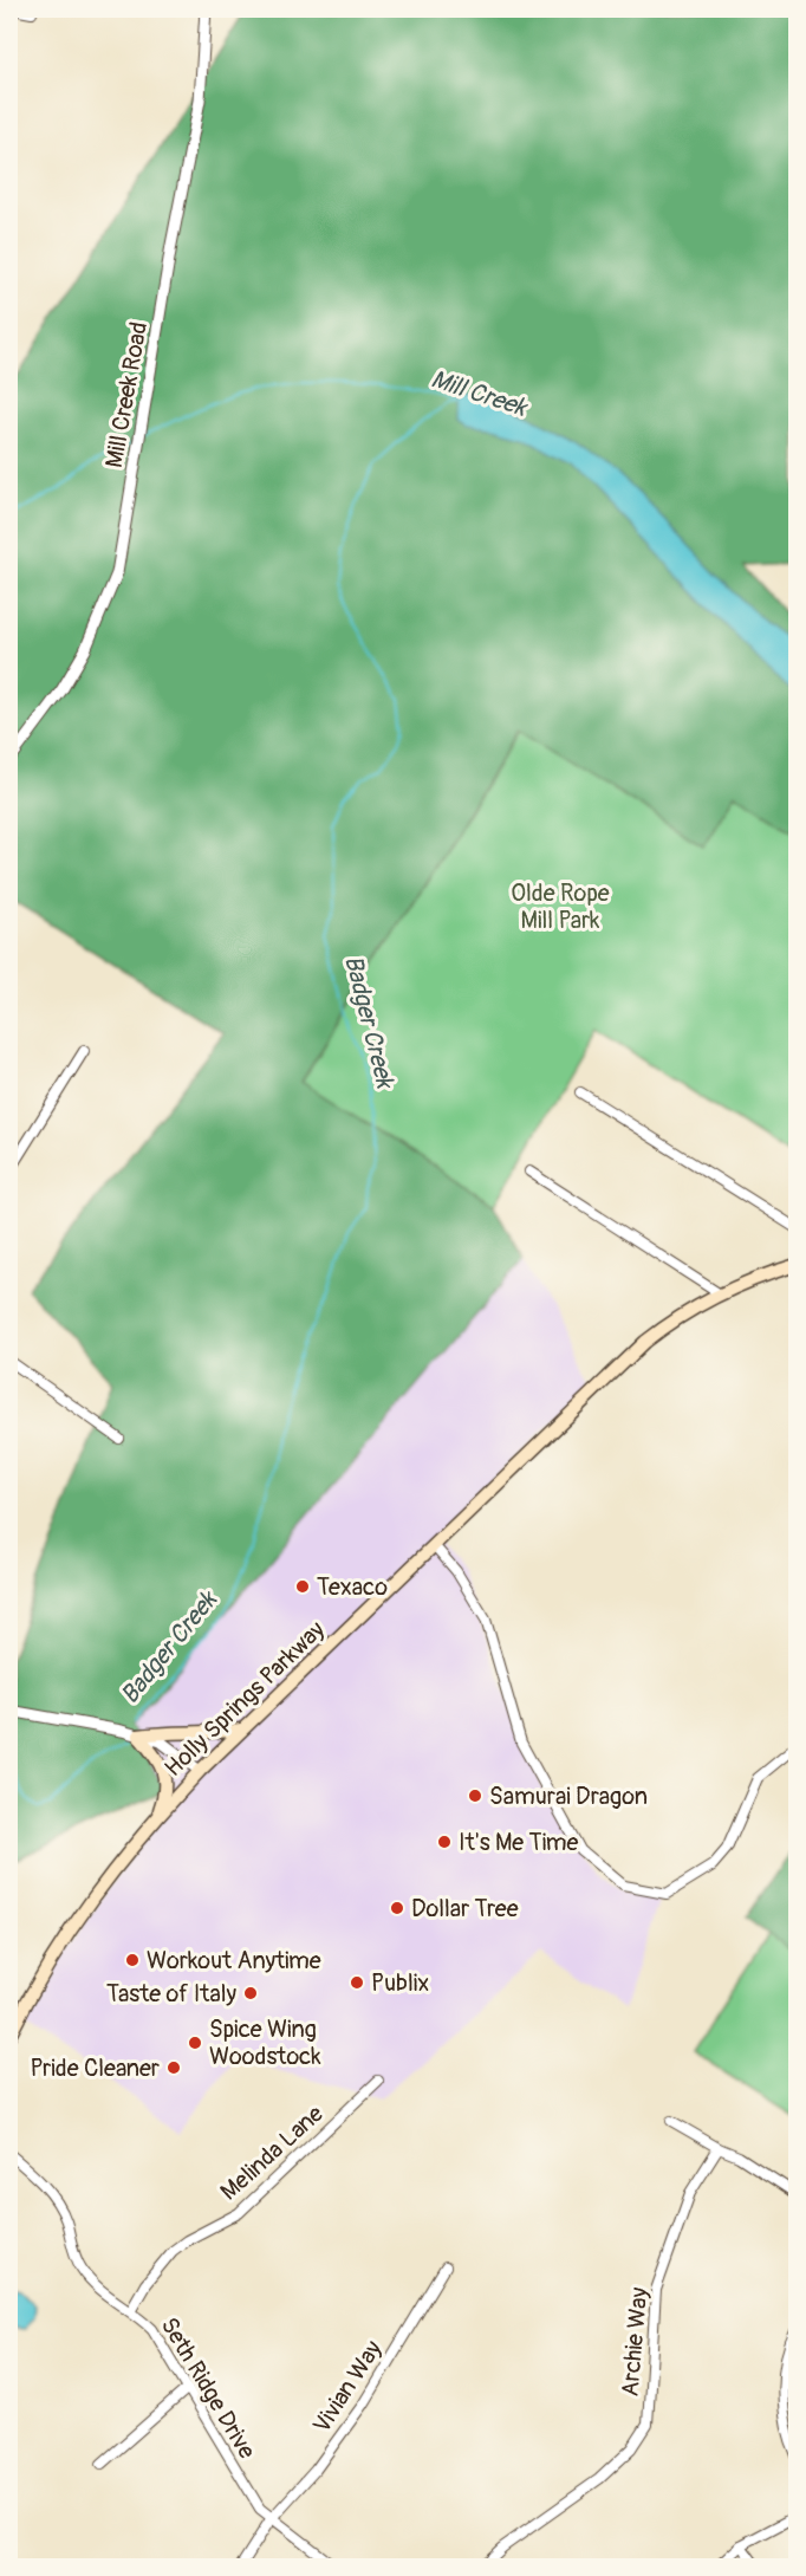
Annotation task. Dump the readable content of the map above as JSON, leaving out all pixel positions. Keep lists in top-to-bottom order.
{
  "streets": {
    "main road": ["Holly Springs Parkway"],
    "street": [
      "Mill Creek Road",
      "Melinda Lane",
      "Archie Way",
      "Vivian Way",
      "Seth Ridge Drive"
    ]
  },
  "crossings": [
    ["Melinda Lane", "Seth Ridge Drive"],
    ["Vivian Way", "Seth Ridge Drive"]
  ],
  "water": ["Mill Creek", "Badger Creek"],
  "parks": ["Olde Rope Mill Park"],
  "places": [
    "Texaco",
    "Samurai Dragon",
    "It's Me Time",
    "Dollar Tree",
    "Workout Anytime",
    "Publix",
    "Taste of Italy",
    "Spice Wing Woodstock",
    "Pride Cleaner"
  ]
}
